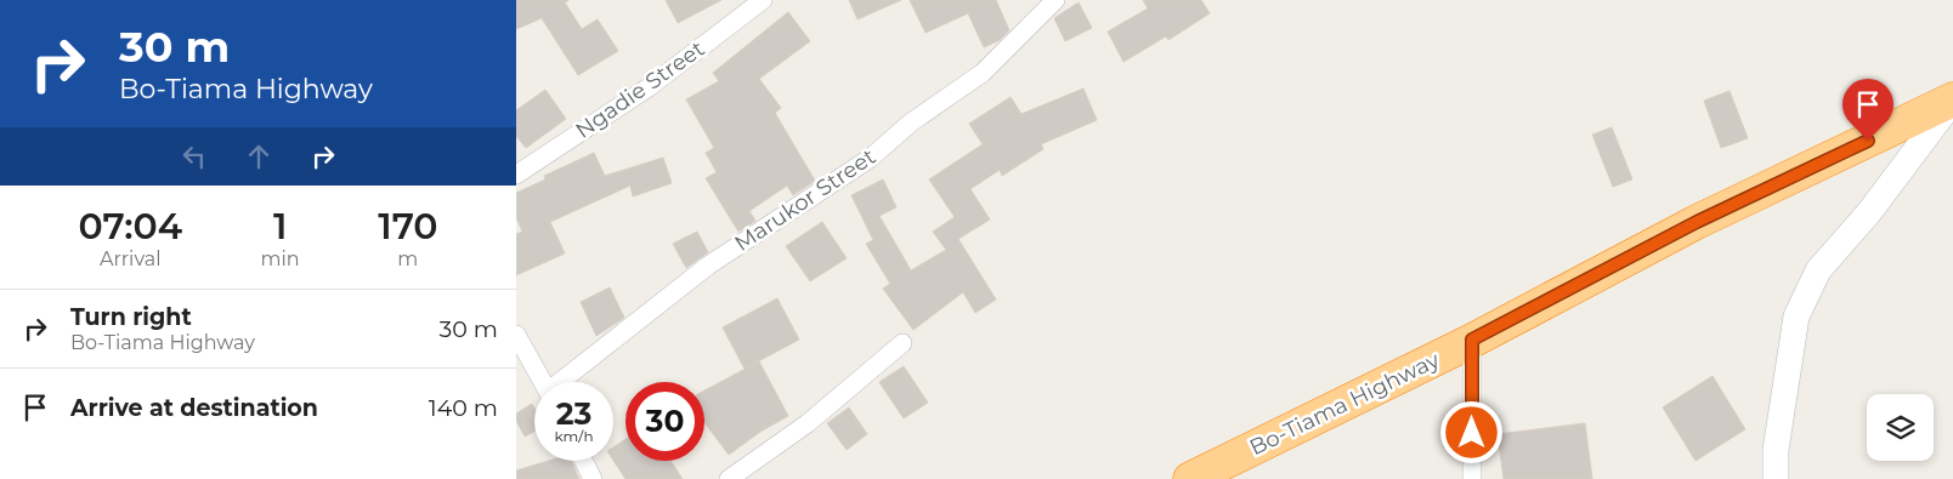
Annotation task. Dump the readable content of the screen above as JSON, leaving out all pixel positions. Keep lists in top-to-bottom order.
{
  "streets": {
    "highway": ["Bo-Tiama Highway"],
    "street": ["Ngadie Street", "Marukor Street"]
  },
  "page": {
    "turn": ["30 m", "Bo-Tiama Highway"],
    "eta": [
      "07:04",
      "Arrival",
      "1",
      "min",
      "170",
      "m"
    ],
    "list": [
      {
        "name": "Turn right",
        "note": "Bo-Tiama Highway",
        "value": "30 m"
      },
      {
        "name": "Arrive at destination",
        "value": "140 m"
      }
    ],
    "speed": "23 km/h",
    "limit": "30"
  }
}
